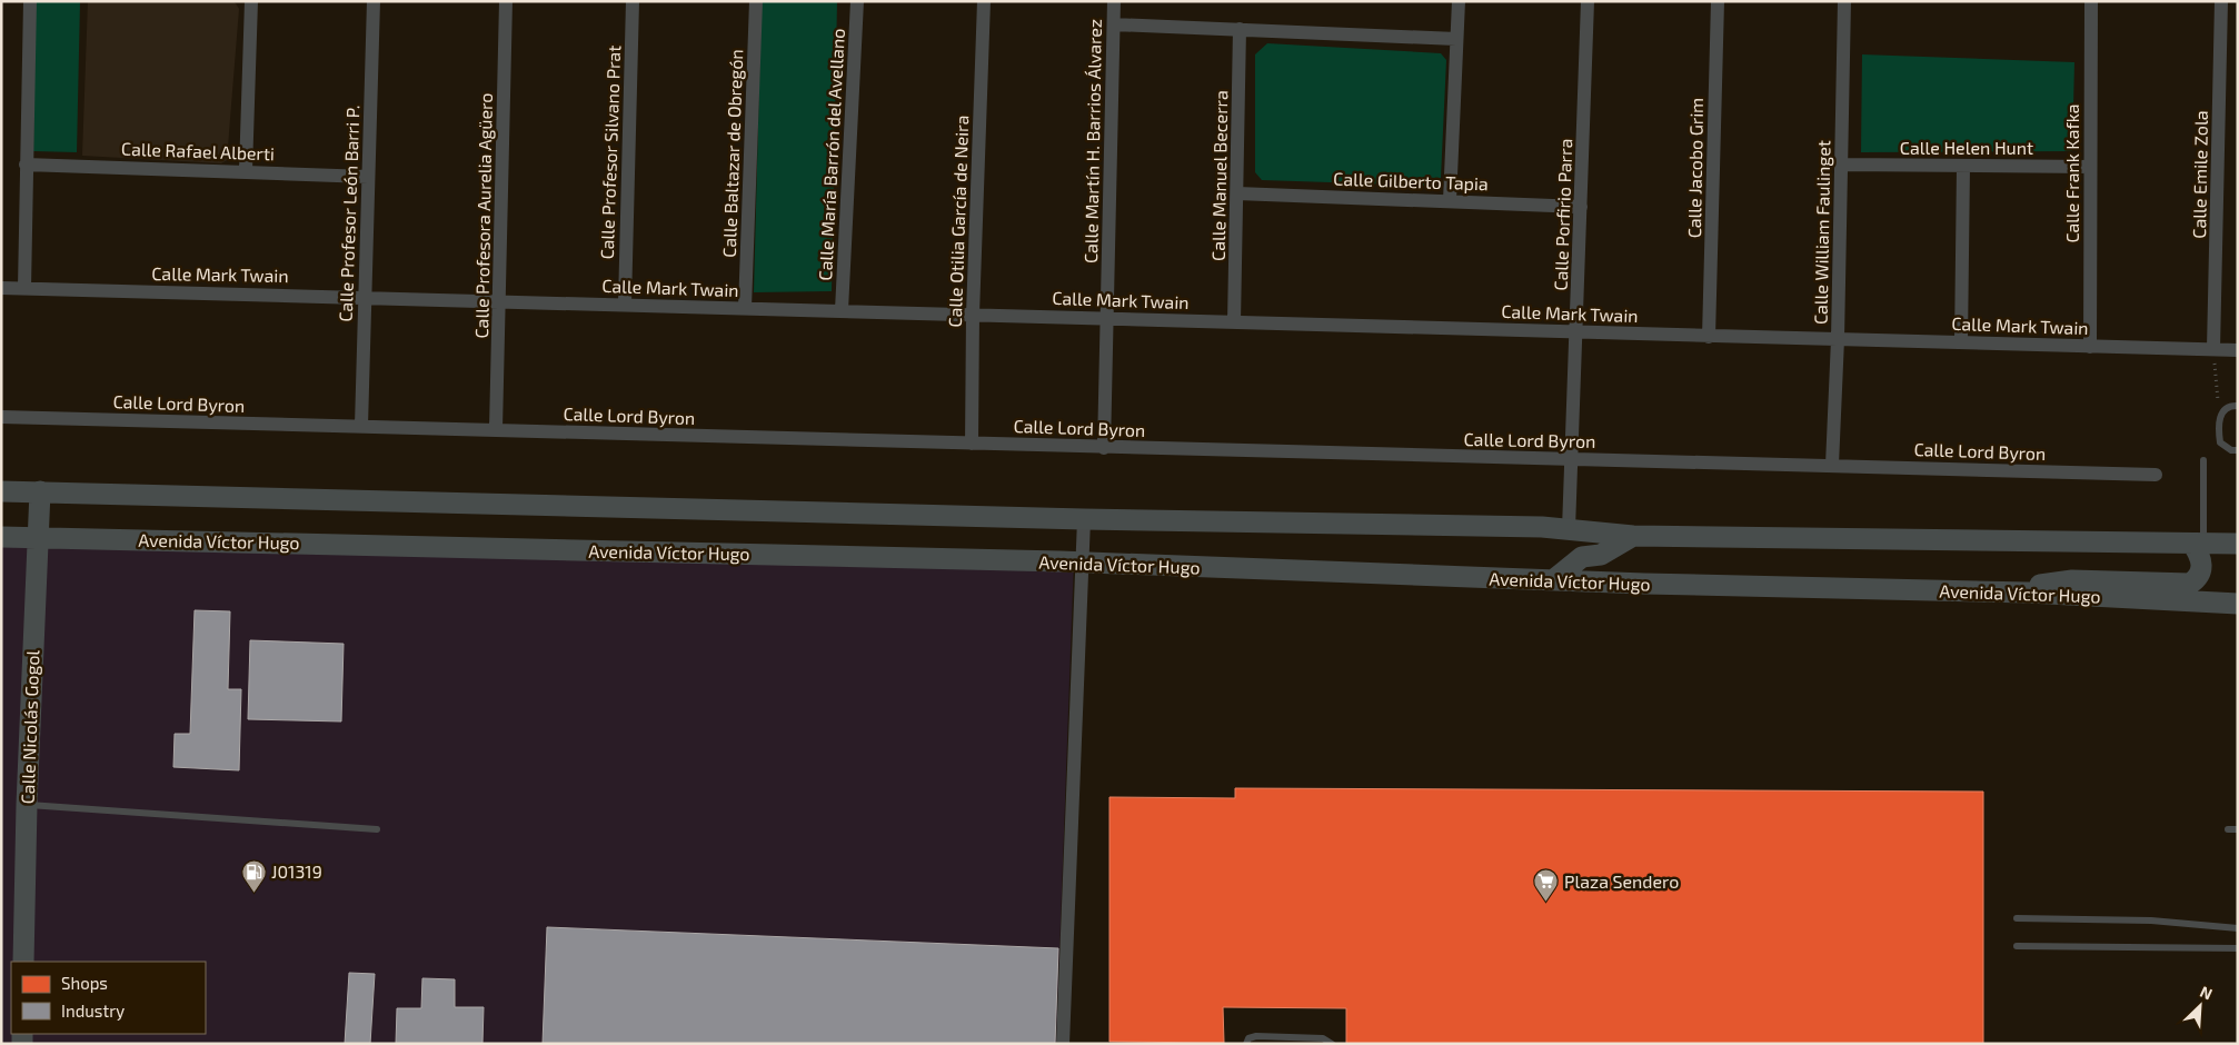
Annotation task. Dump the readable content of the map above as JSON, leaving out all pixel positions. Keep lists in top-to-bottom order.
{
  "streets": {
    "street": [
      "Calle Martín H. Barrios Álvarez",
      "Calle Helen Hunt",
      "Calle Rafael Alberti",
      "Calle Profesor Silvano Prat",
      "Calle Baltazar de Obregón",
      "Calle María Barrón del Avellano",
      "Calle Jacobo Grim",
      "Calle Frank Kafka",
      "Calle Emile Zola",
      "Calle Manuel Becerra",
      "Calle Gilberto Tapia",
      "Calle Profesor León Barri P.",
      "Calle Porfirio Parra",
      "Calle Profesora Aurelia Agüero",
      "Calle Otilia García de Neira",
      "Calle William Faulinget",
      "Calle Mark Twain",
      "Calle Lord Byron",
      "Avenida Víctor Hugo",
      "Calle Nicolás Gogol"
    ]
  },
  "crossings": [
    ["Calle Martín H. Barrios Álvarez", "Calle Mark Twain"],
    ["Calle Martín H. Barrios Álvarez", "Calle Lord Byron"],
    ["Calle Helen Hunt", "Calle Frank Kafka"],
    ["Calle Helen Hunt", "Calle William Faulinget"],
    ["Calle Rafael Alberti", "Calle Profesor León Barri P."],
    ["Calle Profesor Silvano Prat", "Calle Mark Twain"],
    ["Calle Baltazar de Obregón", "Calle Mark Twain"],
    ["Calle María Barrón del Avellano", "Calle Mark Twain"],
    ["Calle Jacobo Grim", "Calle Mark Twain"],
    ["Calle Frank Kafka", "Calle Mark Twain"],
    ["Calle Emile Zola", "Calle Mark Twain"],
    ["Calle Manuel Becerra", "Calle Gilberto Tapia"],
    ["Calle Manuel Becerra", "Calle Mark Twain"],
    ["Calle Gilberto Tapia", "Calle Porfirio Parra"],
    ["Calle Profesor León Barri P.", "Calle Mark Twain"],
    ["Calle Profesor León Barri P.", "Calle Lord Byron"],
    ["Calle Porfirio Parra", "Calle Mark Twain"],
    ["Calle Porfirio Parra", "Calle Lord Byron"],
    ["Calle Profesora Aurelia Agüero", "Calle Mark Twain"],
    ["Calle Profesora Aurelia Agüero", "Calle Lord Byron"],
    ["Calle Otilia García de Neira", "Calle Mark Twain"],
    ["Calle Otilia García de Neira", "Calle Lord Byron"],
    ["Calle William Faulinget", "Calle Mark Twain"],
    ["Calle William Faulinget", "Calle Lord Byron"],
    ["Avenida Víctor Hugo", "Calle Nicolás Gogol"]
  ],
  "places": {
    "fuel station": ["J01319"],
    "supermarket": ["Plaza Sendero"]
  },
  "legend": ["Shops", "Industry"],
  "north": "top right"
}
